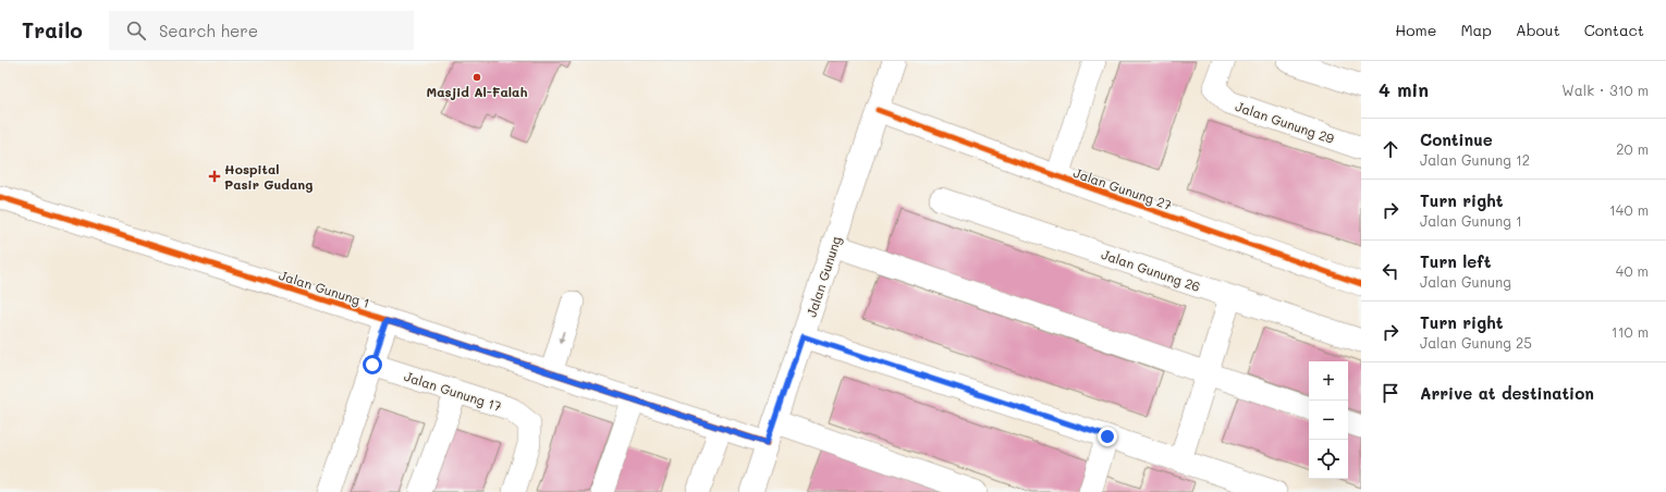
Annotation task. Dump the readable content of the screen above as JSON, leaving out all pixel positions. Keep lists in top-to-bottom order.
{
  "streets": {
    "street": [
      "Jalan Gunung 29",
      "Jalan Gunung 27",
      "Jalan Gunung 26",
      "Jalan Gunung",
      "Jalan Gunung 1",
      "Jalan Gunung 17"
    ]
  },
  "crossings": [
    ["Jalan Gunung 27", "Jalan Gunung"],
    ["Jalan Gunung", "Jalan Gunung 1"]
  ],
  "places": {
    "other": ["Masjid Al-Falah"],
    "health": ["Hospital Pasir Gudang"]
  },
  "page": {
    "header": "Trailo",
    "search": "Search here",
    "nav": [
      "Home",
      "Map",
      "About",
      "Contact"
    ],
    "heading": ["4 min", "Walk · 310 m"],
    "list": [
      ["Continue", "Jalan Gunung 12", "20 m"],
      ["Turn right", "Jalan Gunung 1", "140 m"],
      ["Turn left", "Jalan Gunung", "40 m"],
      ["Turn right", "Jalan Gunung 25", "110 m"],
      "Arrive at destination"
    ],
    "map_buttons": ["+", "−"]
  }
}
